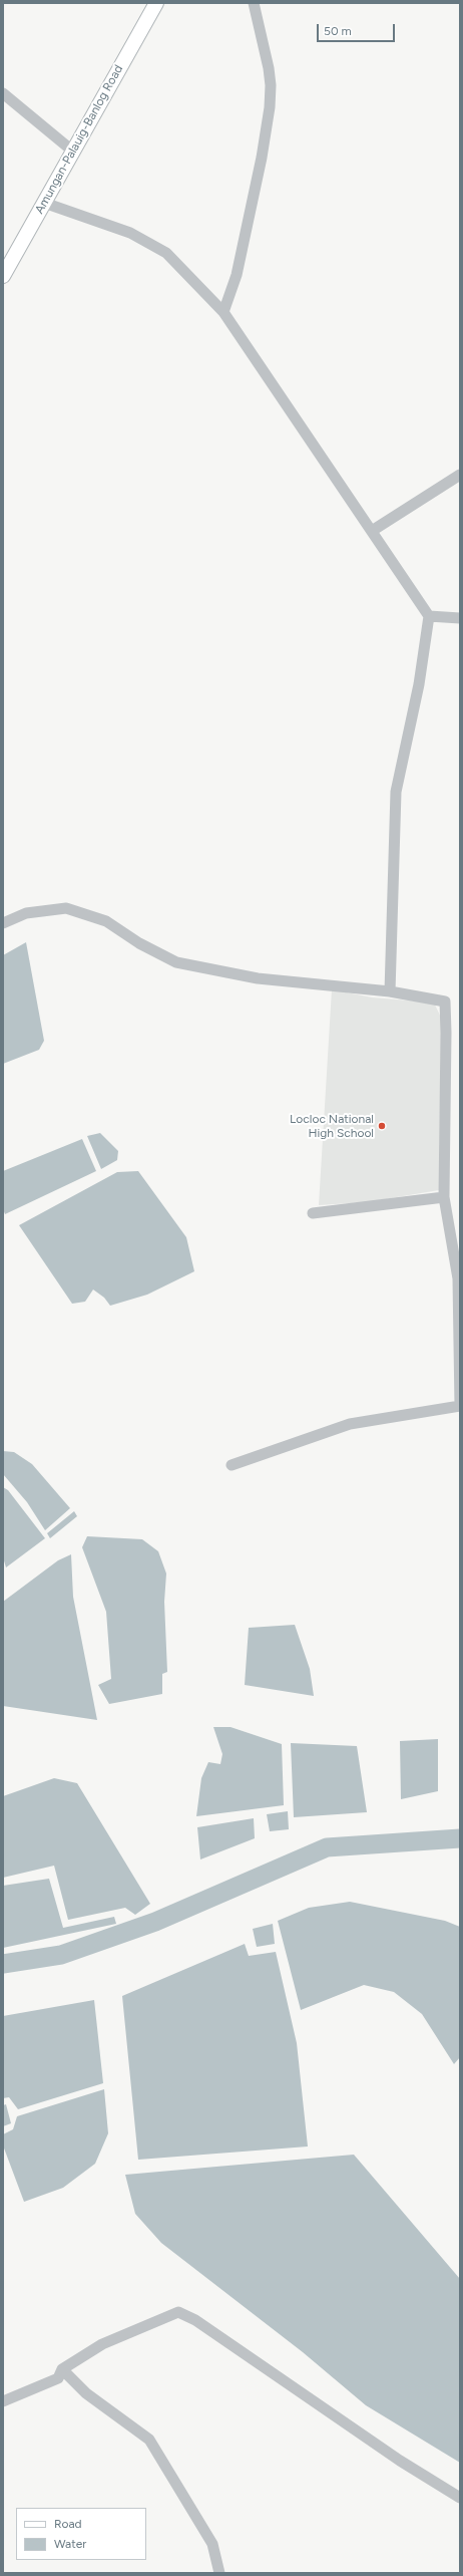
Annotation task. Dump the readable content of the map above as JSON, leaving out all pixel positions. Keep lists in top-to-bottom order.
{
  "streets": {
    "main road": ["Amungan-Palauig-Banlog Road"]
  },
  "places": ["Locloc National High School"],
  "legend": ["Road", "Water"],
  "scale_bar": "50 m"
}
